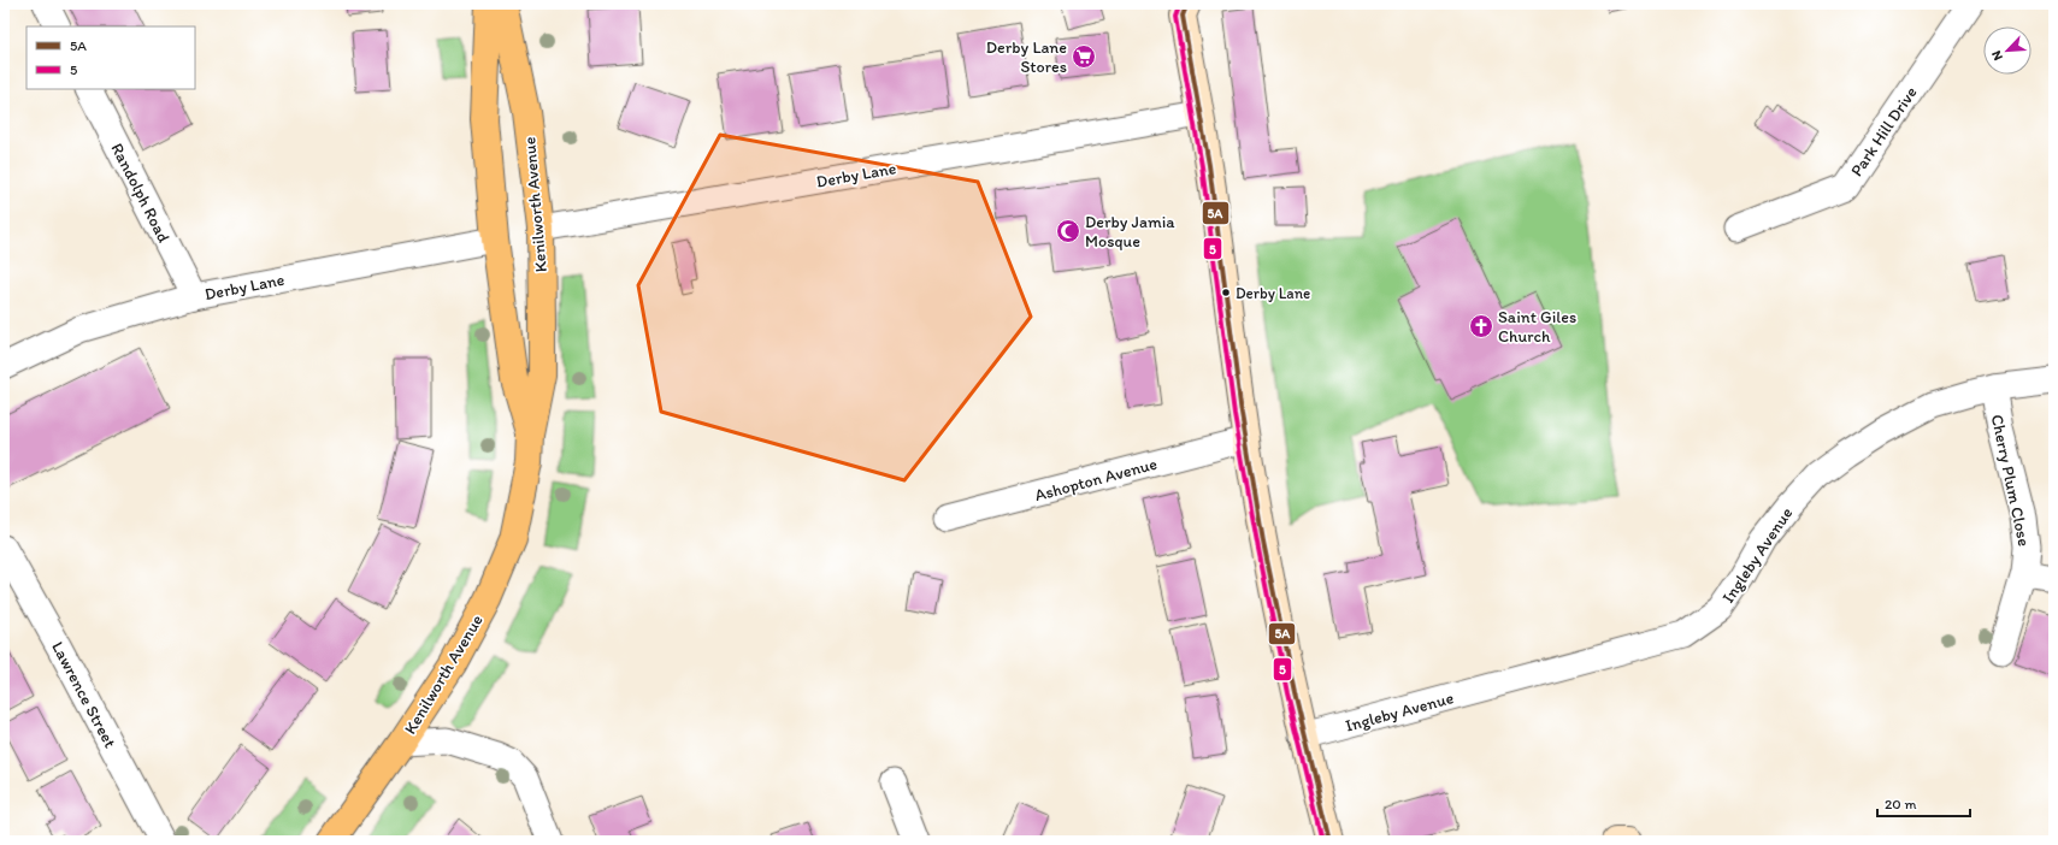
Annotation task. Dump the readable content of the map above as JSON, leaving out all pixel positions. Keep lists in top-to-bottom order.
{
  "streets": {
    "highway": ["Kenilworth Avenue"],
    "street": [
      "Park Hill Drive",
      "Derby Lane",
      "Randolph Road",
      "Ashopton Avenue",
      "Cherry Plum Close",
      "Ingleby Avenue",
      "Lawrence Street"
    ]
  },
  "crossings": [
    ["Derby Lane", "Randolph Road"],
    ["Derby Lane", "Kenilworth Avenue"],
    ["Cherry Plum Close", "Ingleby Avenue"]
  ],
  "places": {
    "supermarket": ["Derby Lane Stores"],
    "mosque": ["Derby Jamia Mosque"],
    "other": ["Derby Lane"],
    "church": ["Saint Giles Church"]
  },
  "lines": ["transit line 5A", "transit line 5"],
  "legend": ["5A", "5"],
  "scale_bar": "20 m",
  "north": "bottom left"
}
